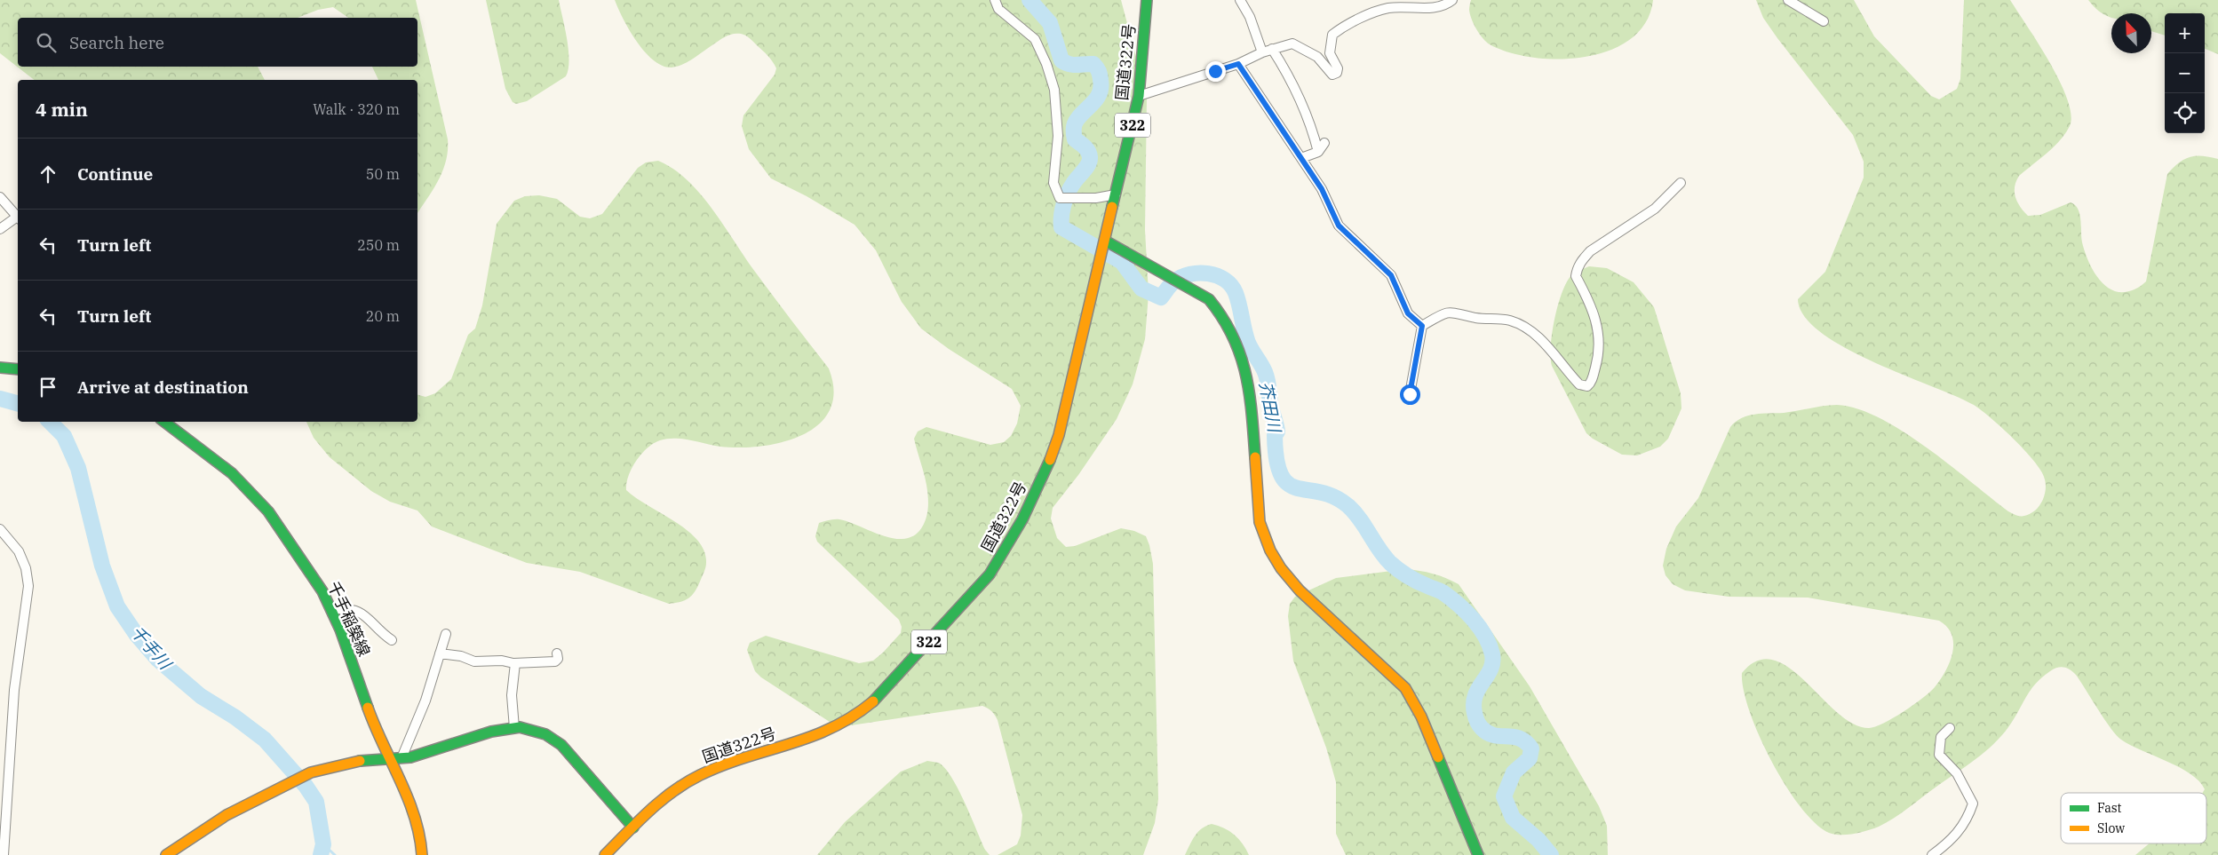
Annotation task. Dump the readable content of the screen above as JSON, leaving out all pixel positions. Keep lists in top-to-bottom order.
{
  "streets": {
    "main road": ["国道322号", "322", "千手稲築線"]
  },
  "water": ["芥田川", "千手川"],
  "legend": ["Fast", "Slow"],
  "north": "top left",
  "page": {
    "map_buttons": ["+", "−"],
    "search": "Search here",
    "heading": ["4 min", "Walk · 320 m"],
    "list": [
      ["Continue", "50 m"],
      ["Turn left", "250 m"],
      ["Turn left", "20 m"],
      "Arrive at destination"
    ]
  }
}
